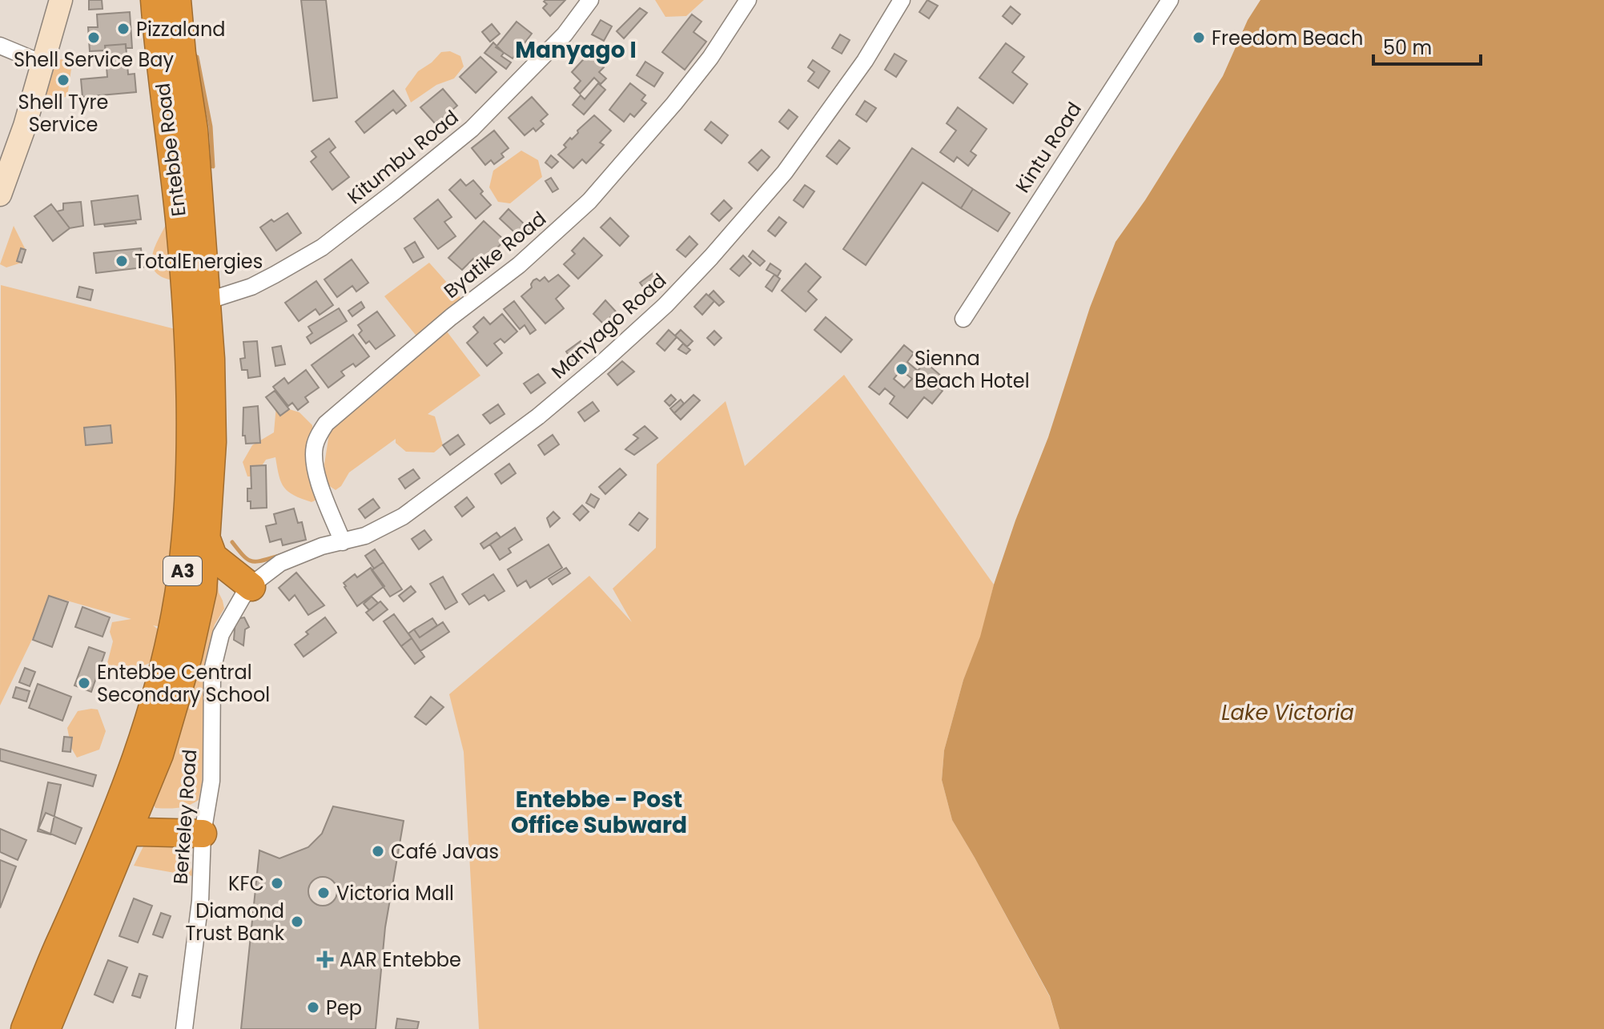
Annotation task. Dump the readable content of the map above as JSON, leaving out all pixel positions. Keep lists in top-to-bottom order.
{
  "streets": {
    "highway": ["Entebbe Road", "A3"],
    "street": [
      "Kintu Road",
      "Kitumbu Road",
      "Byatike Road",
      "Manyago Road",
      "Berkeley Road"
    ]
  },
  "crossings": [
    ["Entebbe Road", "Kitumbu Road"],
    ["Entebbe Road", "A3"],
    ["Kitumbu Road", "A3"],
    ["Byatike Road", "Manyago Road"],
    ["Manyago Road", "Berkeley Road"]
  ],
  "districts": ["Manyago I", "Entebbe - Post Office Subward"],
  "water": ["Lake Victoria"],
  "places": {
    "other": [
      "Pizzaland",
      "Shell Service Bay",
      "Freedom Beach",
      "Shell Tyre Service",
      "TotalEnergies",
      "Sienna Beach Hotel",
      "Entebbe Central Secondary School",
      "Café Javas",
      "KFC",
      "Victoria Mall",
      "Diamond Trust Bank",
      "Pep"
    ],
    "health": ["AAR Entebbe"]
  },
  "scale_bar": "50 m"
}
